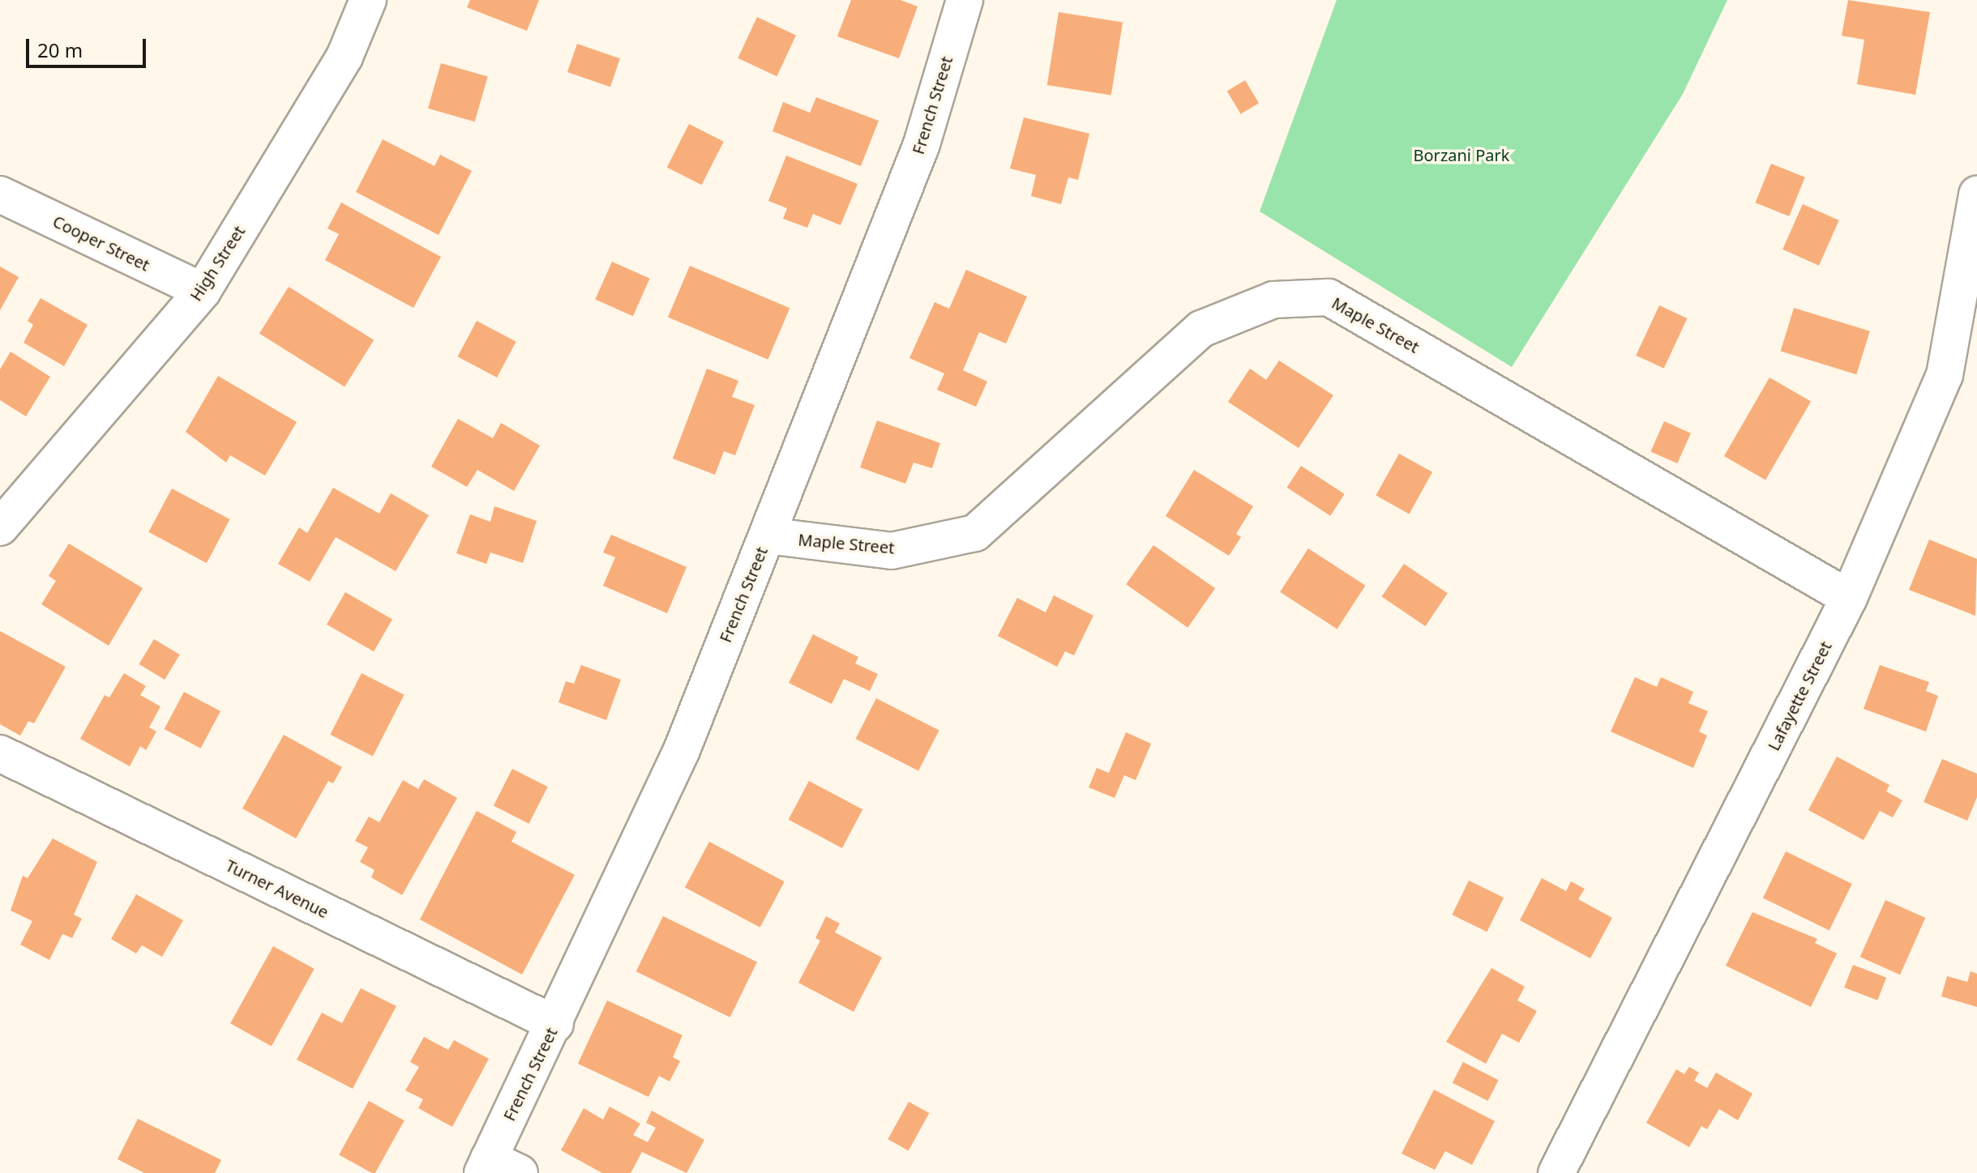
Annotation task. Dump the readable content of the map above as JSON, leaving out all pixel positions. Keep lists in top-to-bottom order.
{
  "streets": {
    "street": [
      "French Street",
      "Cooper Street",
      "High Street",
      "Maple Street",
      "Lafayette Street",
      "Turner Avenue"
    ]
  },
  "crossings": [
    ["French Street", "Maple Street"],
    ["French Street", "Turner Avenue"],
    ["Cooper Street", "High Street"],
    ["Maple Street", "Lafayette Street"]
  ],
  "parks": ["Borzani Park"],
  "scale_bar": "20 m"
}
